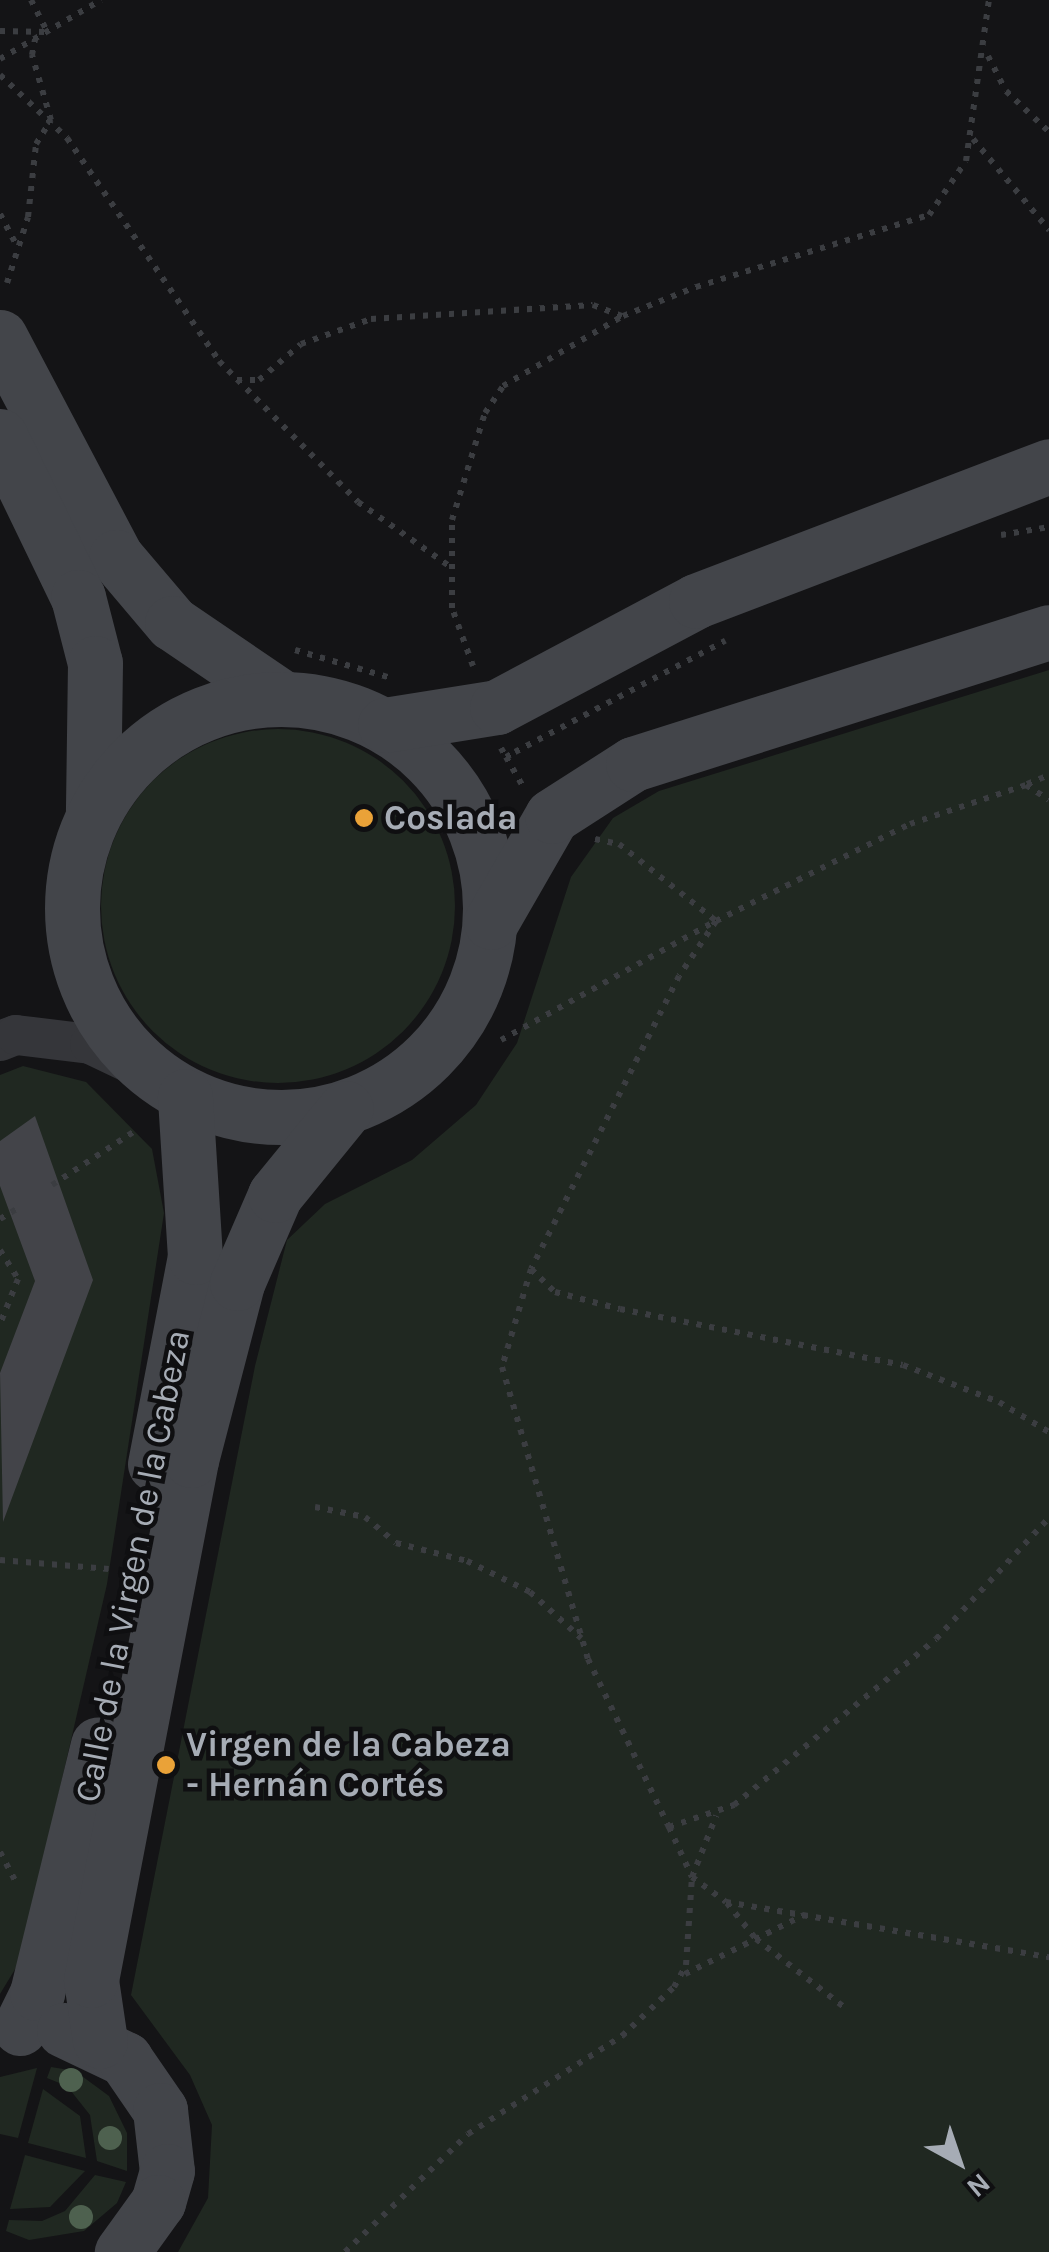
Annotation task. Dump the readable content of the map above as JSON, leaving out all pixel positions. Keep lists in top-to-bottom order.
{
  "streets": {
    "main road": ["Calle de la Virgen de la Cabeza"]
  },
  "places": ["Coslada", "Virgen de la Cabeza - Hernán Cortés"],
  "north": "bottom right"
}
